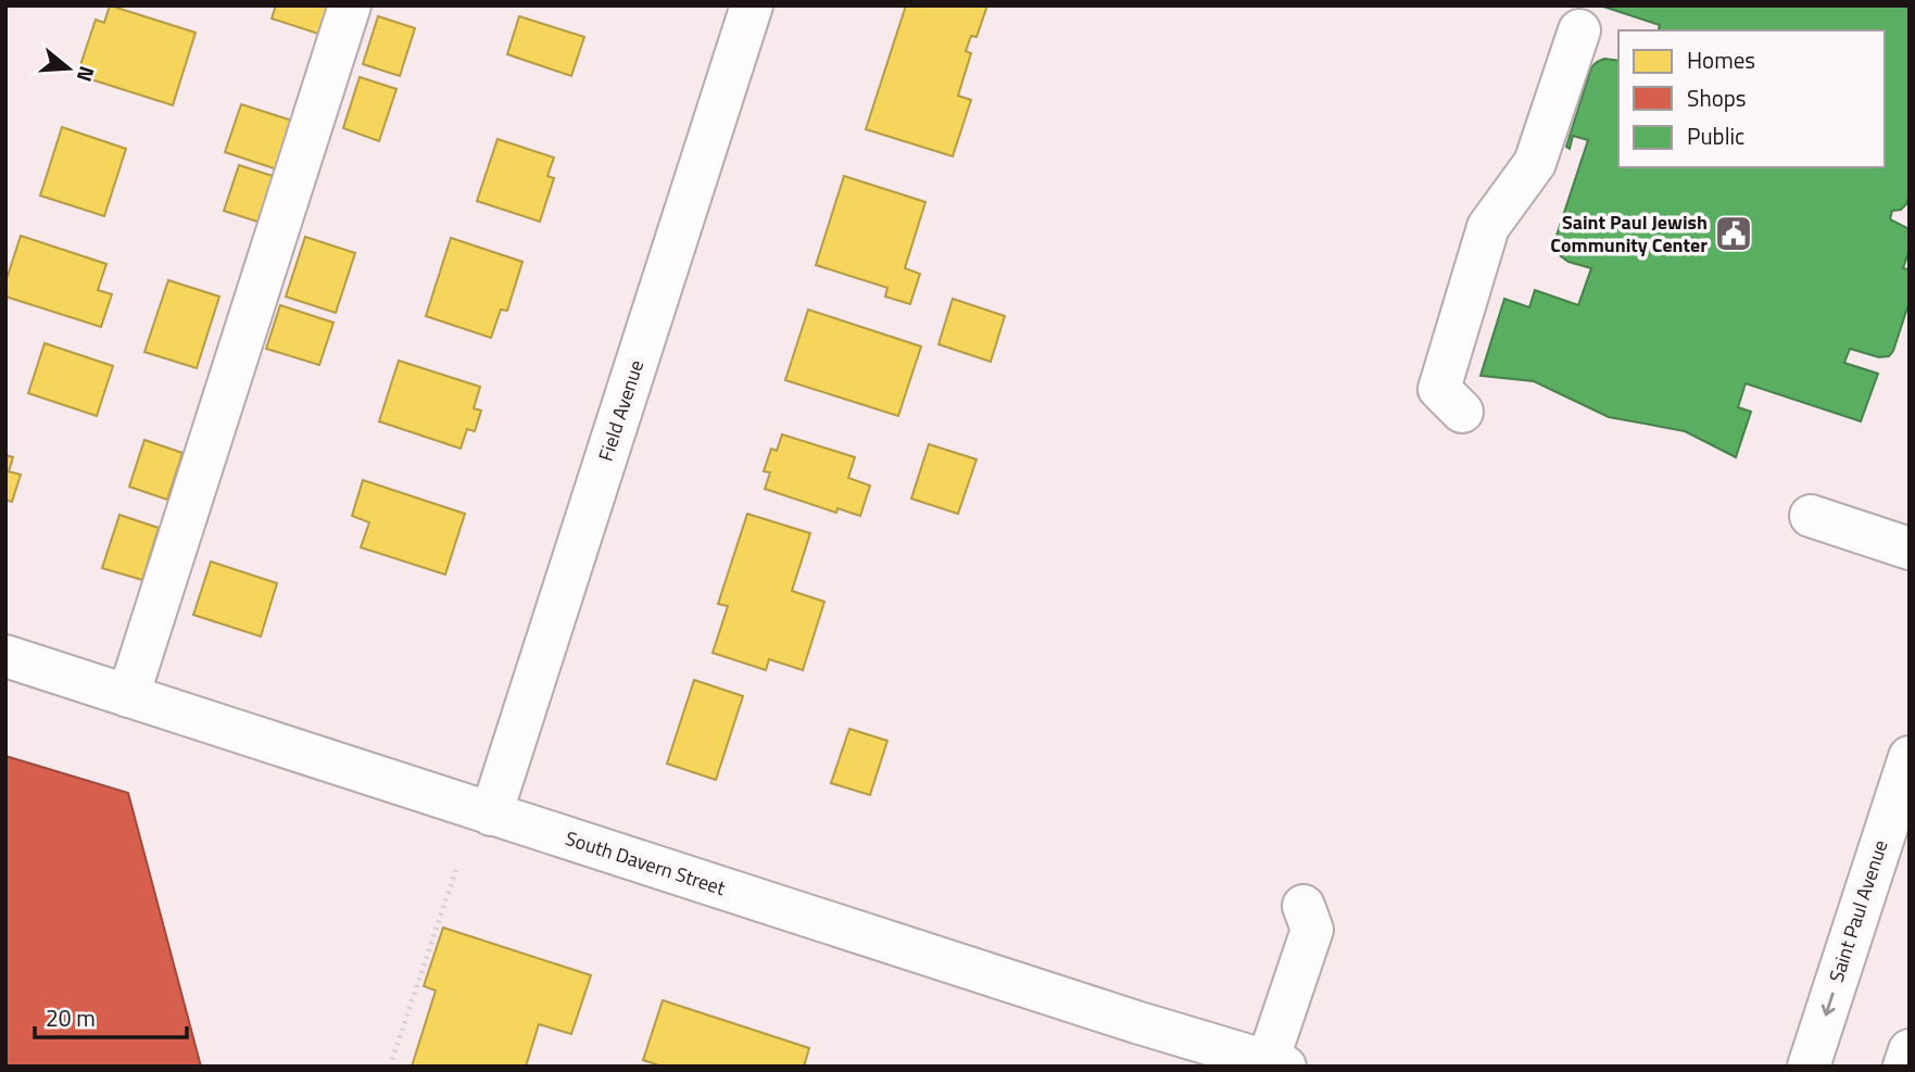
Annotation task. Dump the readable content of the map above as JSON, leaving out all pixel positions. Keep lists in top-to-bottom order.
{
  "streets": {
    "street": ["Field Avenue", "South Davern Street", "Saint Paul Avenue"]
  },
  "crossings": [
    ["Field Avenue", "South Davern Street"]
  ],
  "one_way": ["Saint Paul Avenue"],
  "places": {
    "public building": ["Saint Paul Jewish Community Center"]
  },
  "legend": ["Homes", "Shops", "Public"],
  "scale_bar": "20 m",
  "north": "right"
}
